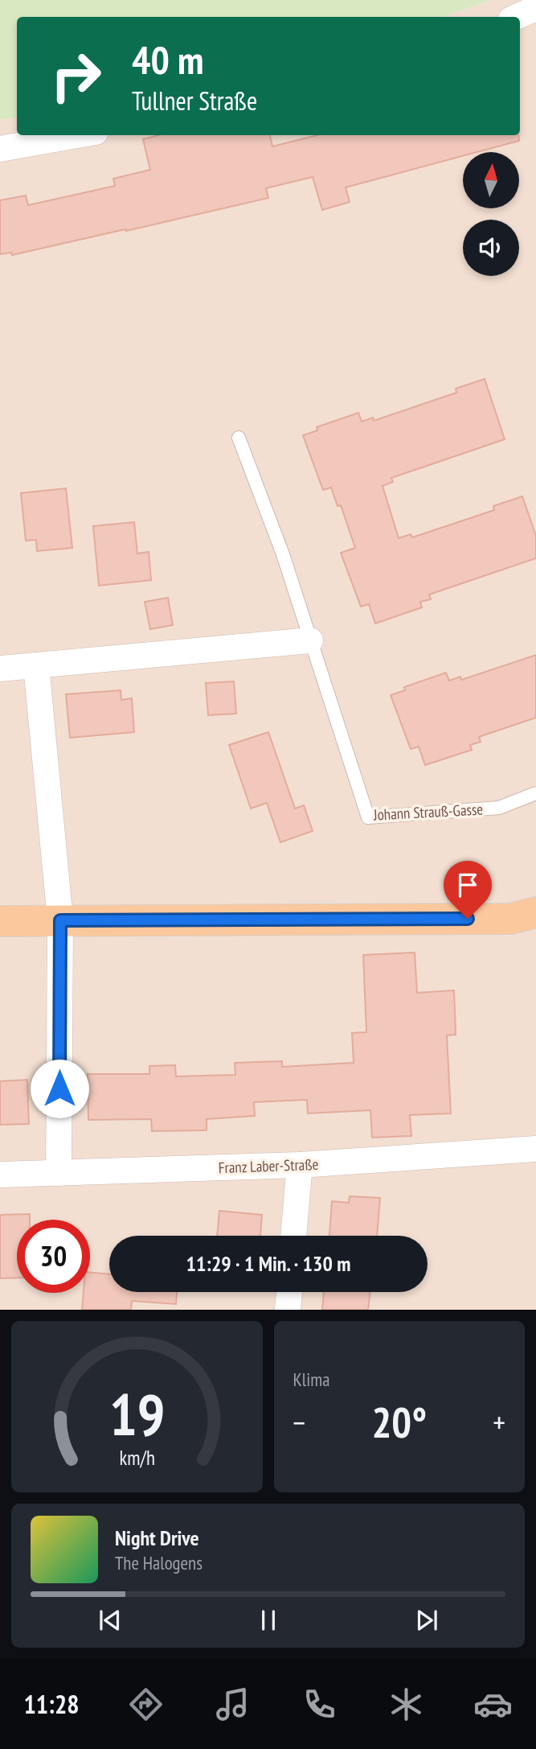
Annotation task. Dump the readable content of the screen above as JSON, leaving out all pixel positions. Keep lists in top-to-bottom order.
{
  "streets": {
    "street": ["Franz Laber-Straße"],
    "lane": ["Johann Strauß-Gasse"]
  },
  "north": "top",
  "page": {
    "turn": ["40 m", "Tullner Straße"],
    "limit": "30",
    "trip": "11:29 · 1 Min. · 130 m",
    "tile": "Klima",
    "heat": ["−", "20°", "+"],
    "song": ["Night Drive", "The Halogens"],
    "tabs": "11:28",
    "gauge": ["19", "km/h"]
  }
}
